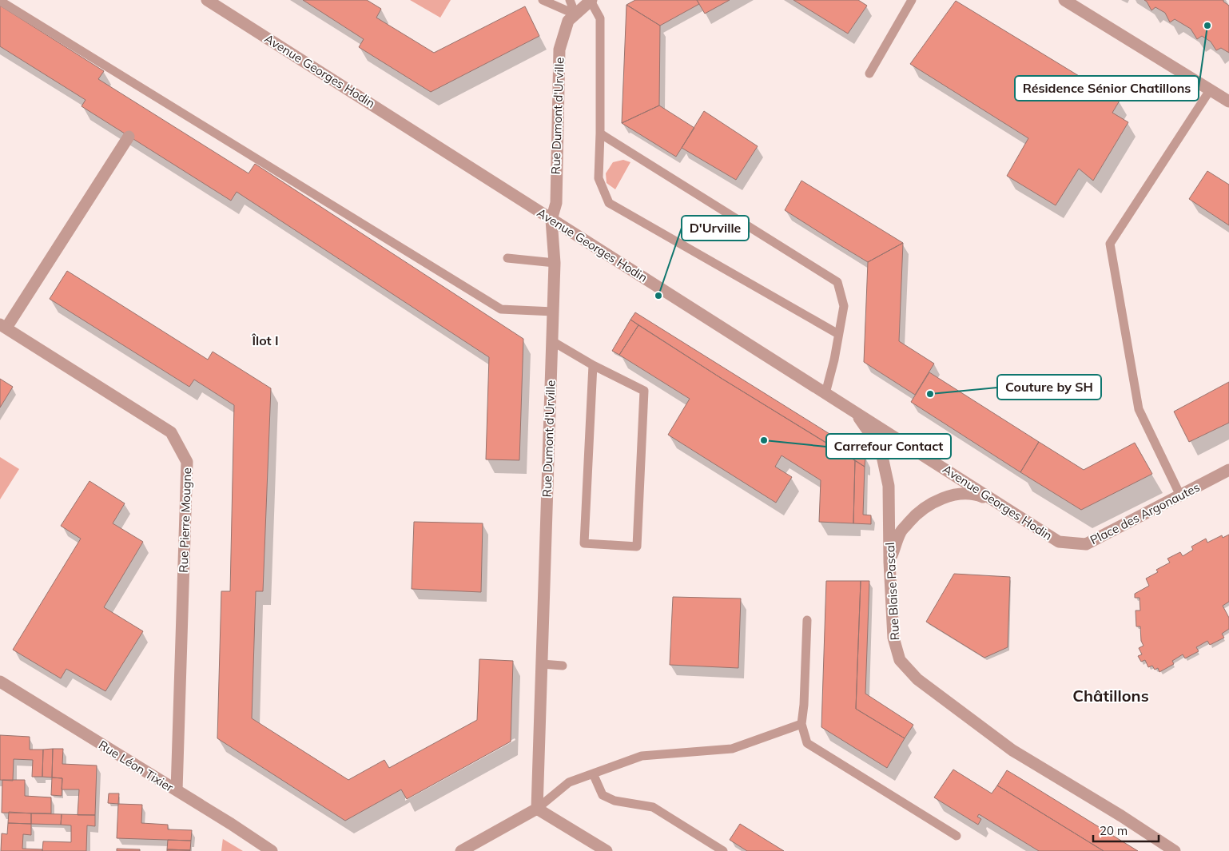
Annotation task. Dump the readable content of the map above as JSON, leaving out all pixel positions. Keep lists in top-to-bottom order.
{
  "streets": {
    "street": [
      "Avenue Georges Hodin",
      "Rue Dumont d'Urville",
      "Place des Argonautes",
      "Rue Pierre Mougne",
      "Rue Blaise Pascal",
      "Rue Léon Tixier"
    ]
  },
  "crossings": [
    ["Avenue Georges Hodin", "Rue Dumont d'Urville"],
    ["Avenue Georges Hodin", "Place des Argonautes"],
    ["Avenue Georges Hodin", "Rue Blaise Pascal"],
    ["Rue Pierre Mougne", "Rue Léon Tixier"]
  ],
  "districts": ["Îlot I", "Châtillons"],
  "places": [
    "Résidence Sénior Chatillons",
    "D'Urville",
    "Couture by SH",
    "Carrefour Contact"
  ],
  "scale_bar": "20 m"
}
